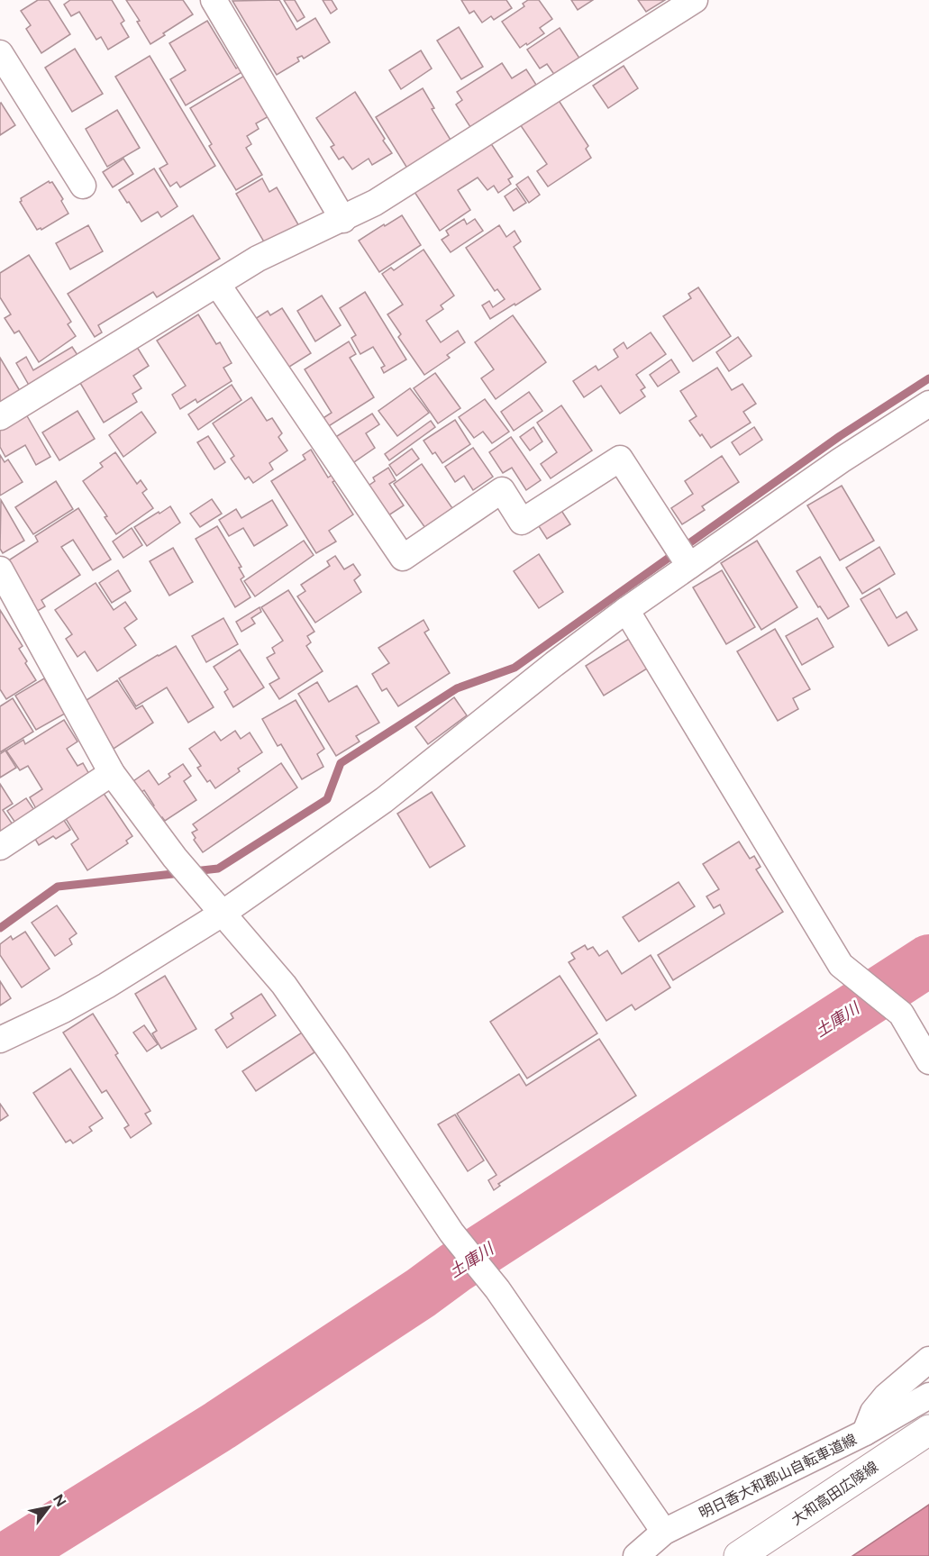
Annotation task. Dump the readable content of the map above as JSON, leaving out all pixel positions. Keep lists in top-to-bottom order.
{
  "streets": {
    "main road": ["大和高田広陵線"],
    "street": ["明日香大和郡山自転車道線"]
  },
  "water": ["土庫川"],
  "north": "top right"
}
